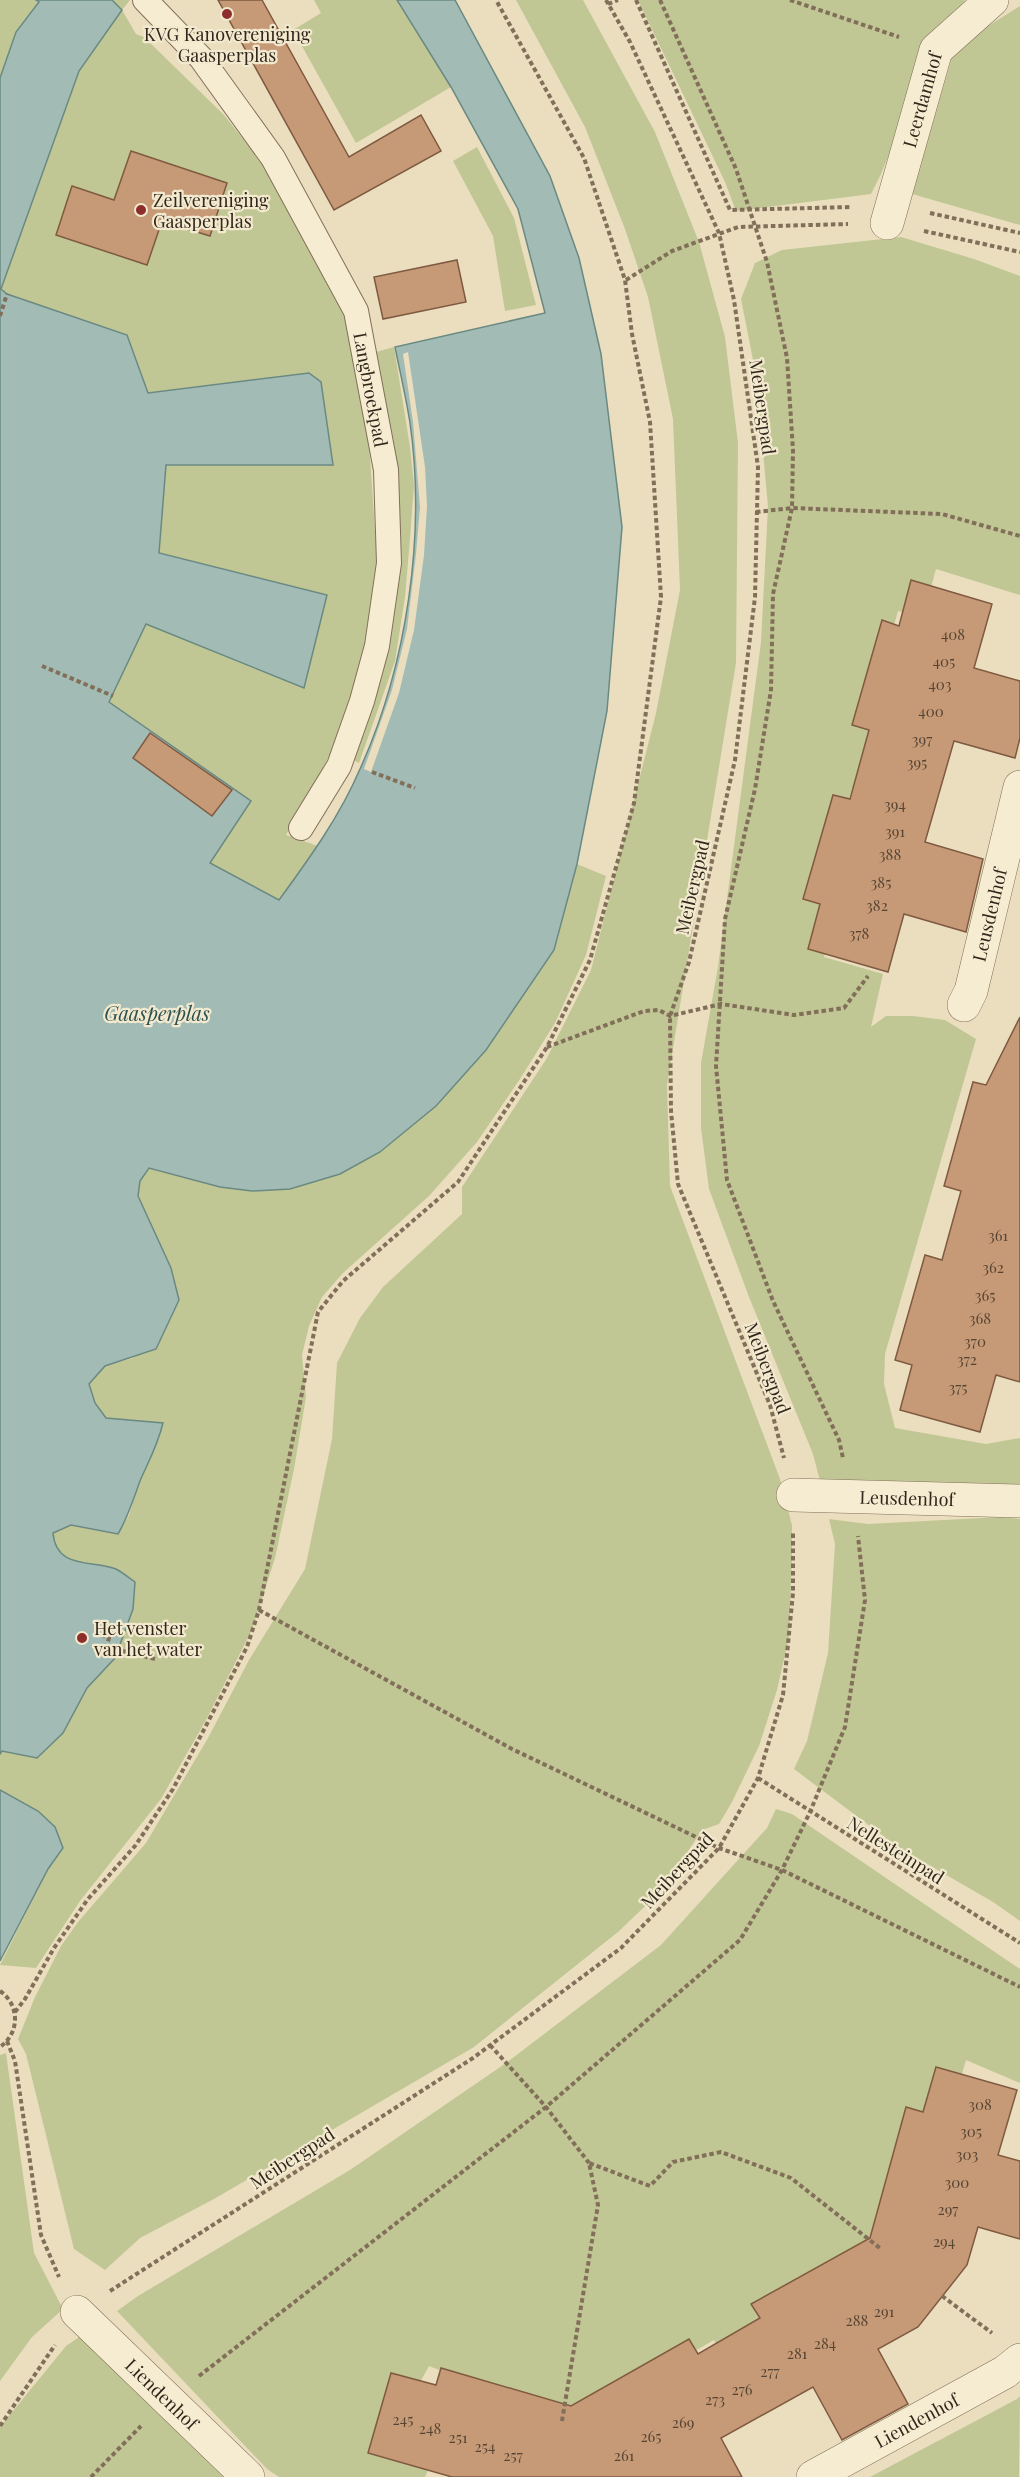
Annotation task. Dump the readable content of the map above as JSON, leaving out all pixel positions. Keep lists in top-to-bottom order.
{
  "streets": {
    "street": ["Leerdamhof", "Leusdenhof", "Liendenhof"],
    "lane": ["Langbroekpad"],
    "path": ["Meibergpad", "Nellesteinpad"]
  },
  "crossings": [
    ["Meibergpad", "Leusdenhof"],
    ["Meibergpad", "Nellesteinpad"],
    ["Meibergpad", "Liendenhof"]
  ],
  "water": ["Gaasperplas"],
  "places": ["KVG Kanovereniging Gaasperplas", "Zeilvereniging Gaasperplas", "Het venster van het water"],
  "house_numbers": [
    "408",
    "405",
    "403",
    "400",
    "397",
    "395",
    "394",
    "391",
    "388",
    "385",
    "382",
    "378",
    "361",
    "362",
    "365",
    "368",
    "370",
    "372",
    "375",
    "308",
    "305",
    "303",
    "300",
    "297",
    "294",
    "291",
    "288",
    "284",
    "281",
    "277",
    "276",
    "273",
    "245",
    "269",
    "248",
    "265",
    "251",
    "254",
    "257",
    "261"
  ]
}
